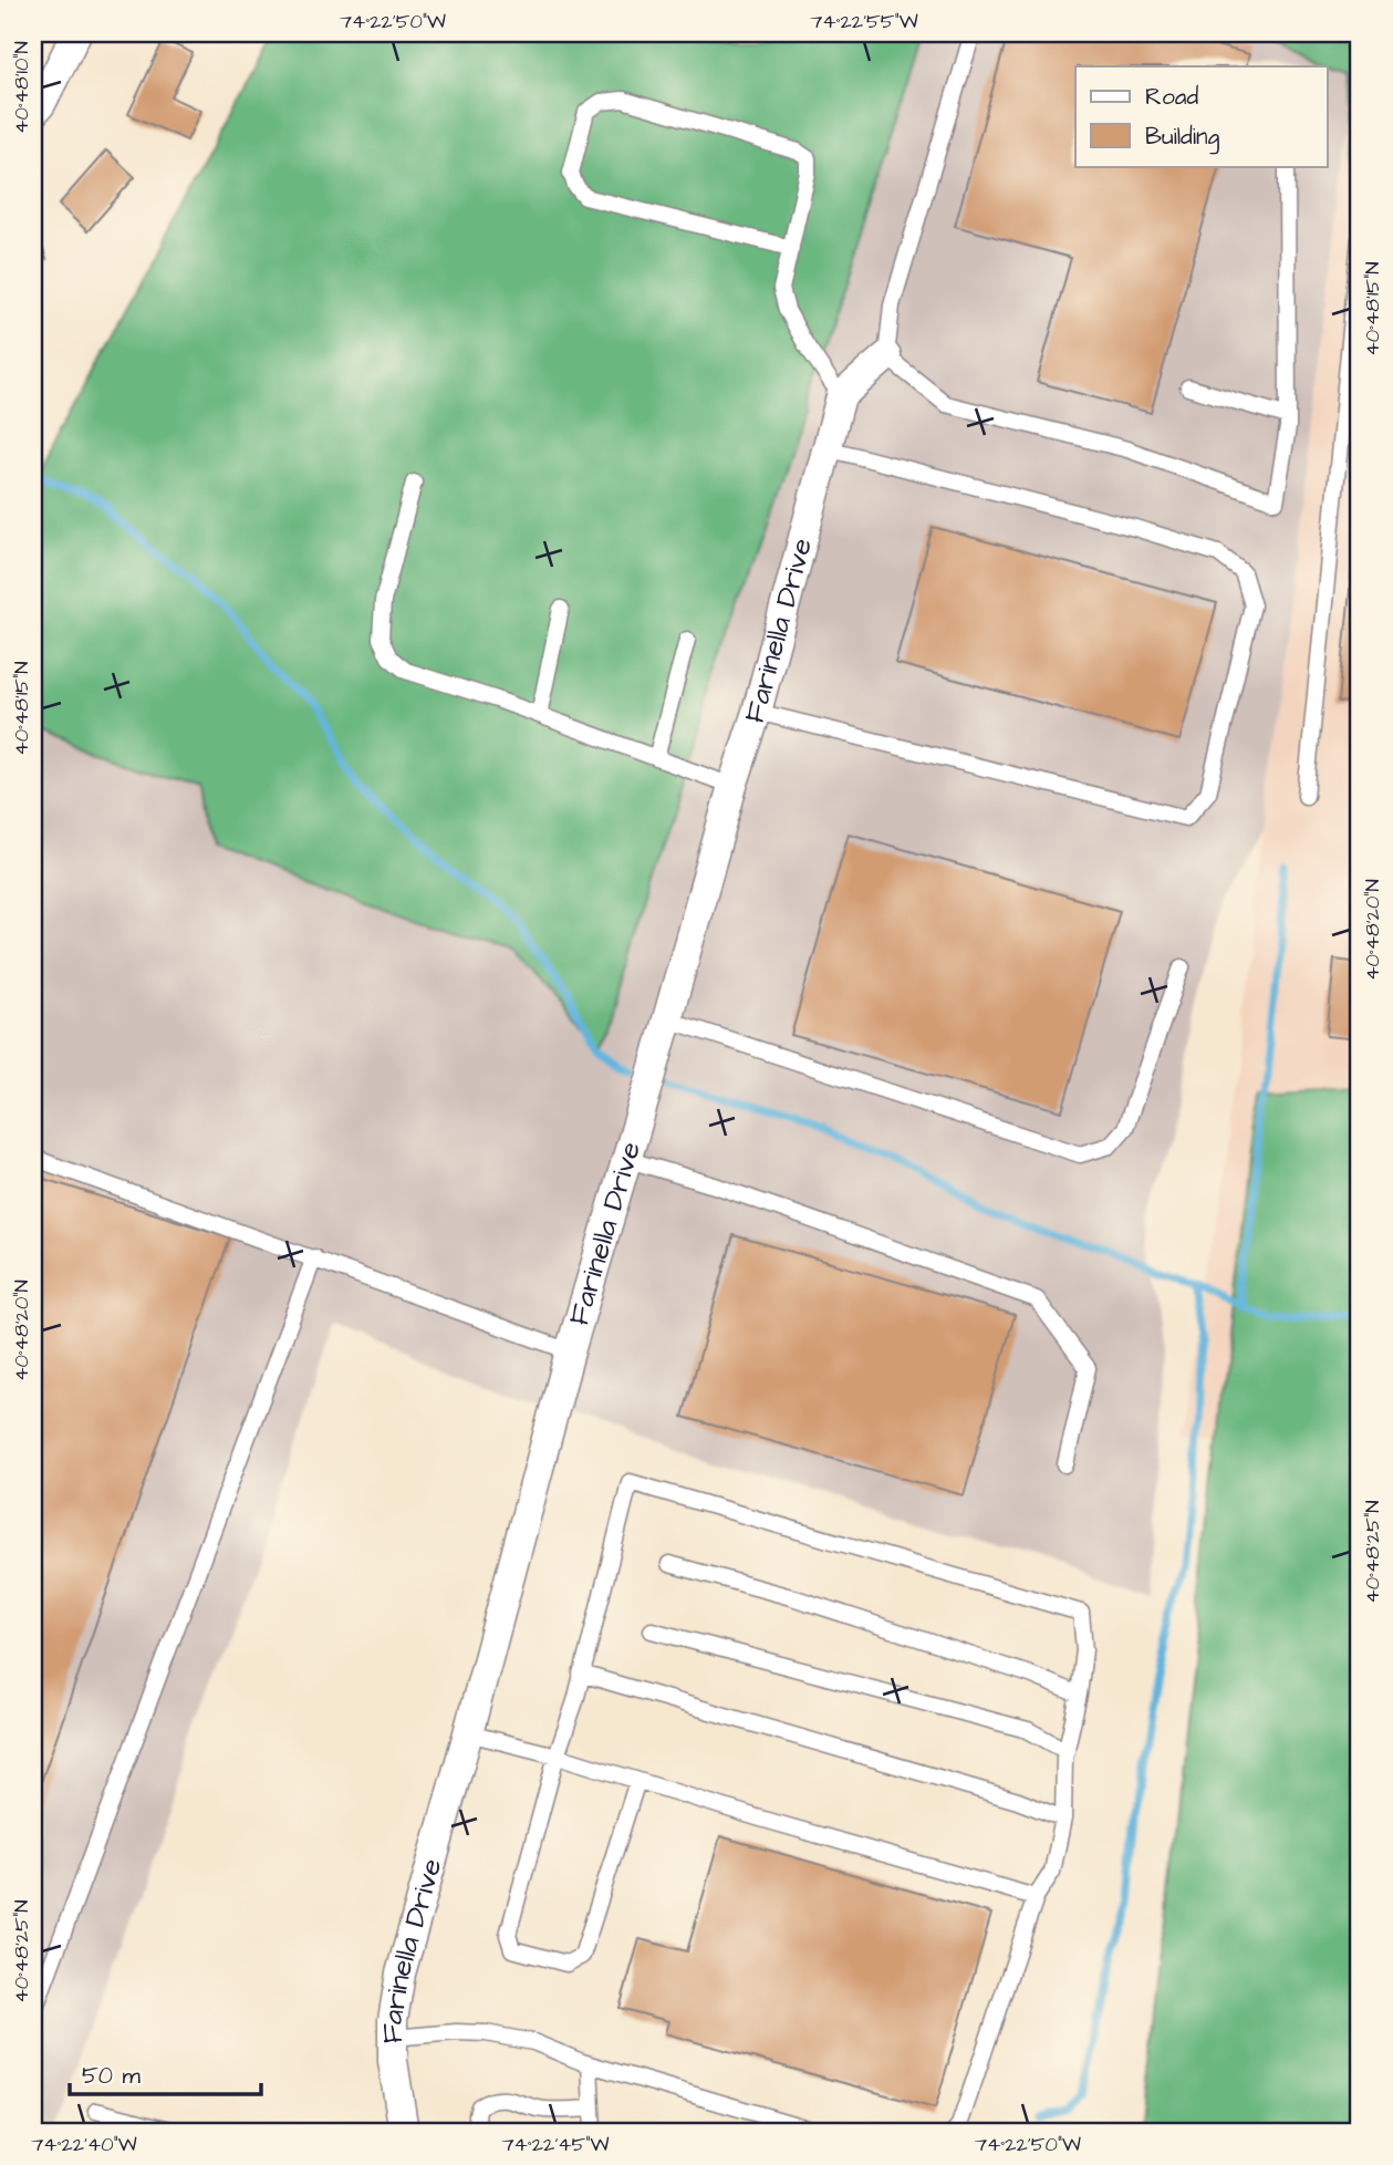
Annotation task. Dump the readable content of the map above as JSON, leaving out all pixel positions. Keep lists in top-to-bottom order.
{
  "streets": {
    "street": ["Farinella Drive"]
  },
  "legend": ["Road", "Building"],
  "scale_bar": "50 m",
  "coordinates": [
    "74°22'50\"W",
    "74°22'55\"W",
    "40°48'10\"N",
    "40°48'15\"N",
    "40°48'20\"N",
    "40°48'25\"N",
    "74°22'40\"W",
    "74°22'45\"W"
  ]
}
